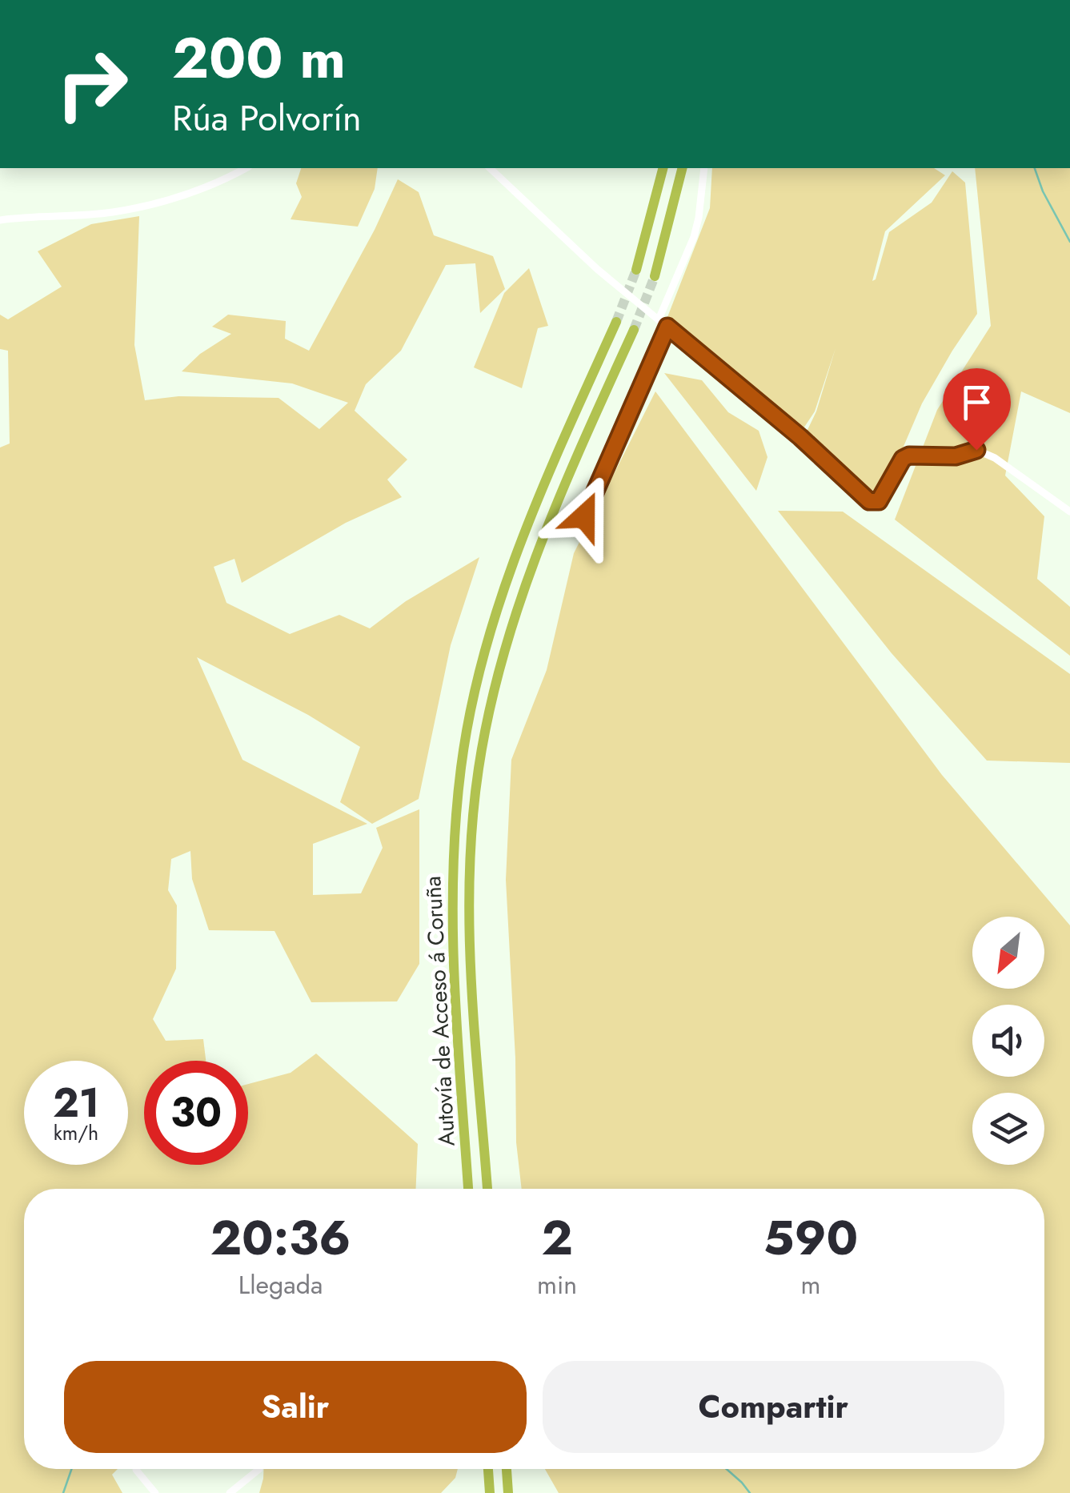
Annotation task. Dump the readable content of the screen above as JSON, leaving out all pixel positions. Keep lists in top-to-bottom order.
{
  "streets": {
    "highway": ["Autovía de Acceso á Coruña"]
  },
  "north": "bottom left",
  "page": {
    "turn": ["200 m", "Rúa Polvorín"],
    "speed": "21 km/h",
    "limit": "30",
    "eta": [
      "20:36",
      "Llegada",
      "2",
      "min",
      "590",
      "m"
    ],
    "buttons": ["Salir", "Compartir"]
  }
}
